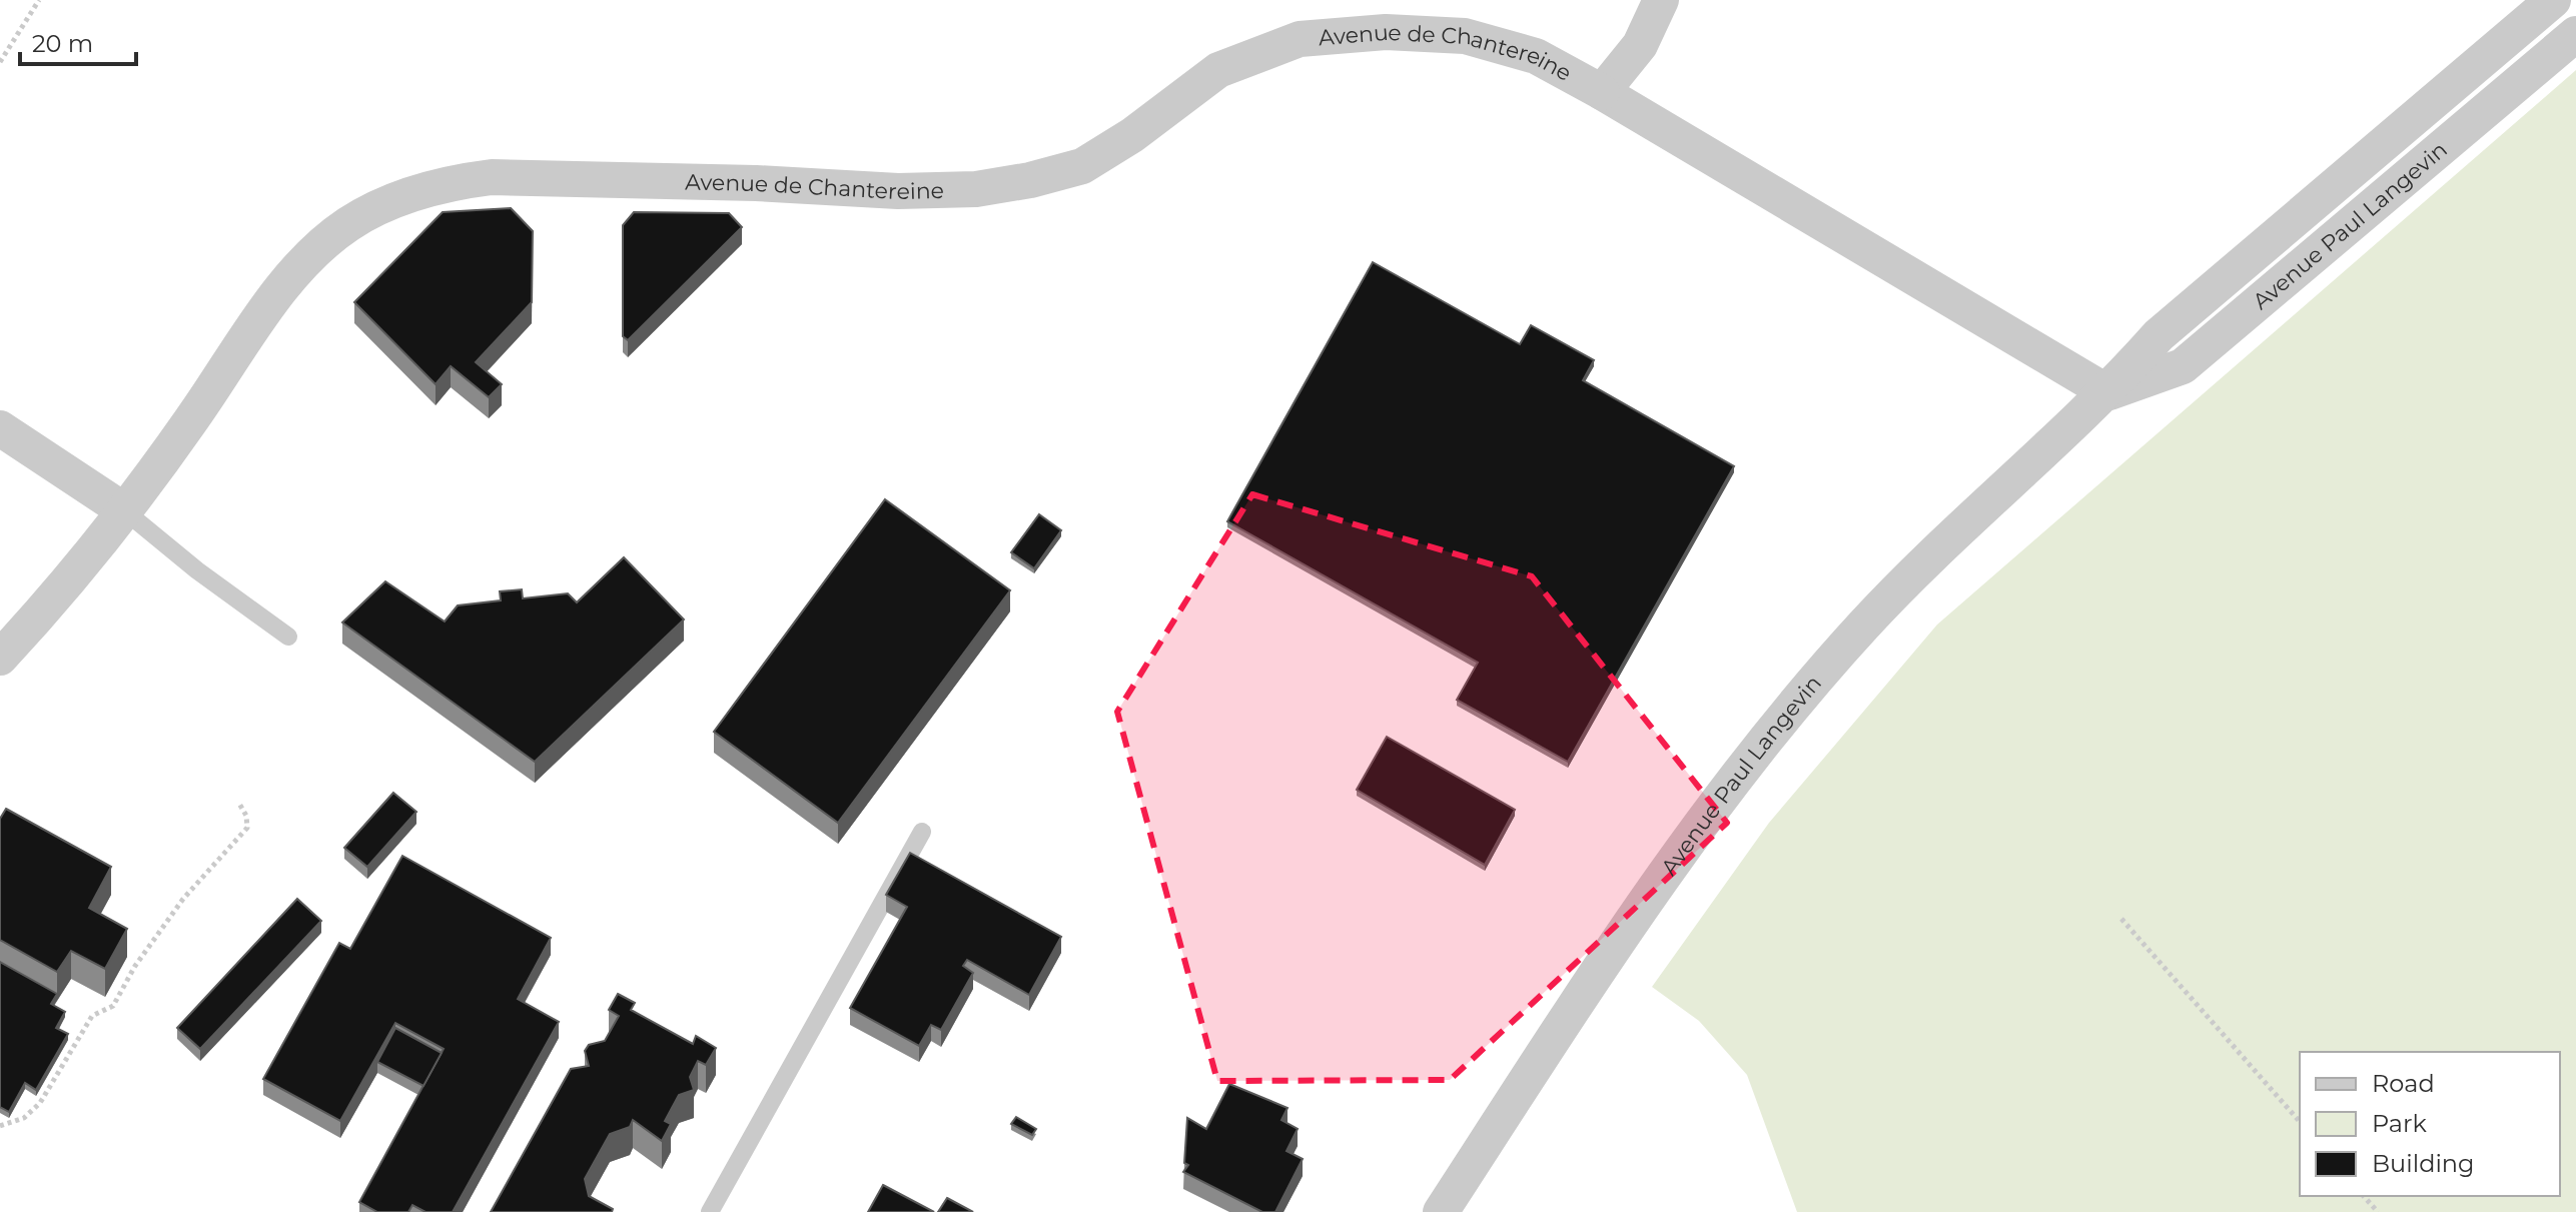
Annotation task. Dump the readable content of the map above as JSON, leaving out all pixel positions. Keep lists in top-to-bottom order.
{
  "streets": {
    "street": ["Avenue de Chantereine", "Avenue Paul Langevin"]
  },
  "crossings": [
    ["Avenue de Chantereine", "Avenue Paul Langevin"]
  ],
  "legend": ["Road", "Park", "Building"],
  "scale_bar": "20 m"
}
